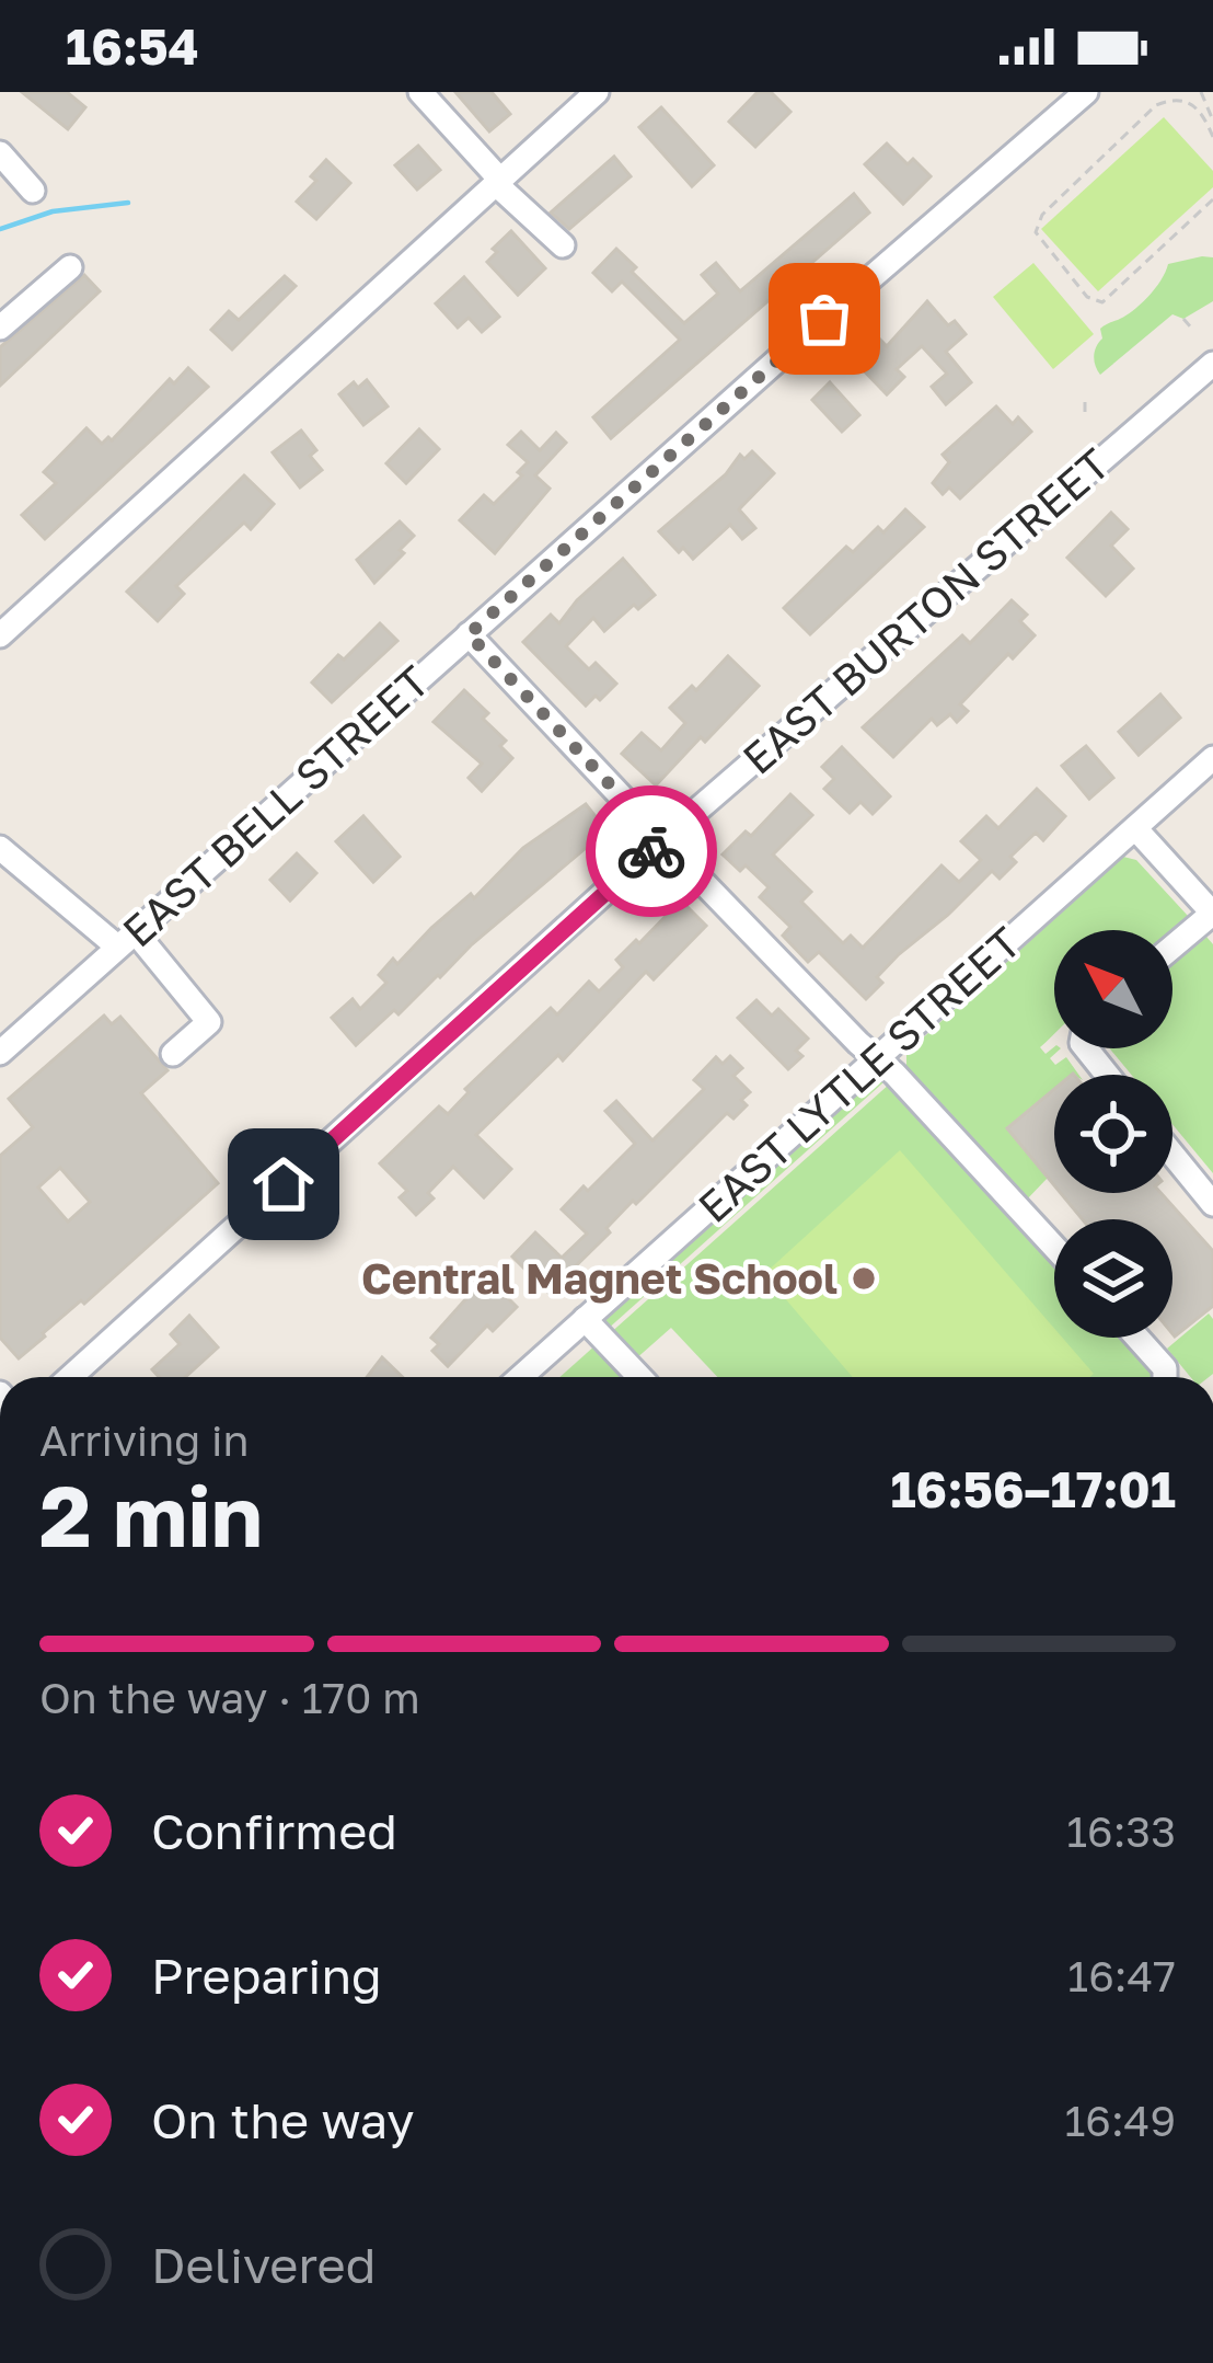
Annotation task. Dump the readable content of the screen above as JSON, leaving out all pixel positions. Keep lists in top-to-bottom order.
{
  "streets": {
    "street": ["EAST BURTON STREET", "EAST BELL STREET", "EAST LYTLE STREET"]
  },
  "places": ["Central Magnet School"],
  "north": "top left",
  "page": {
    "status": "16:54",
    "heading": ["2 min", "Arriving in", "16:56–17:01"],
    "bar": "On the way · 170 m",
    "list": [
      ["Confirmed", "16:33"],
      ["Preparing", "16:47"],
      ["On the way", "16:49"],
      "Delivered"
    ]
  }
}
